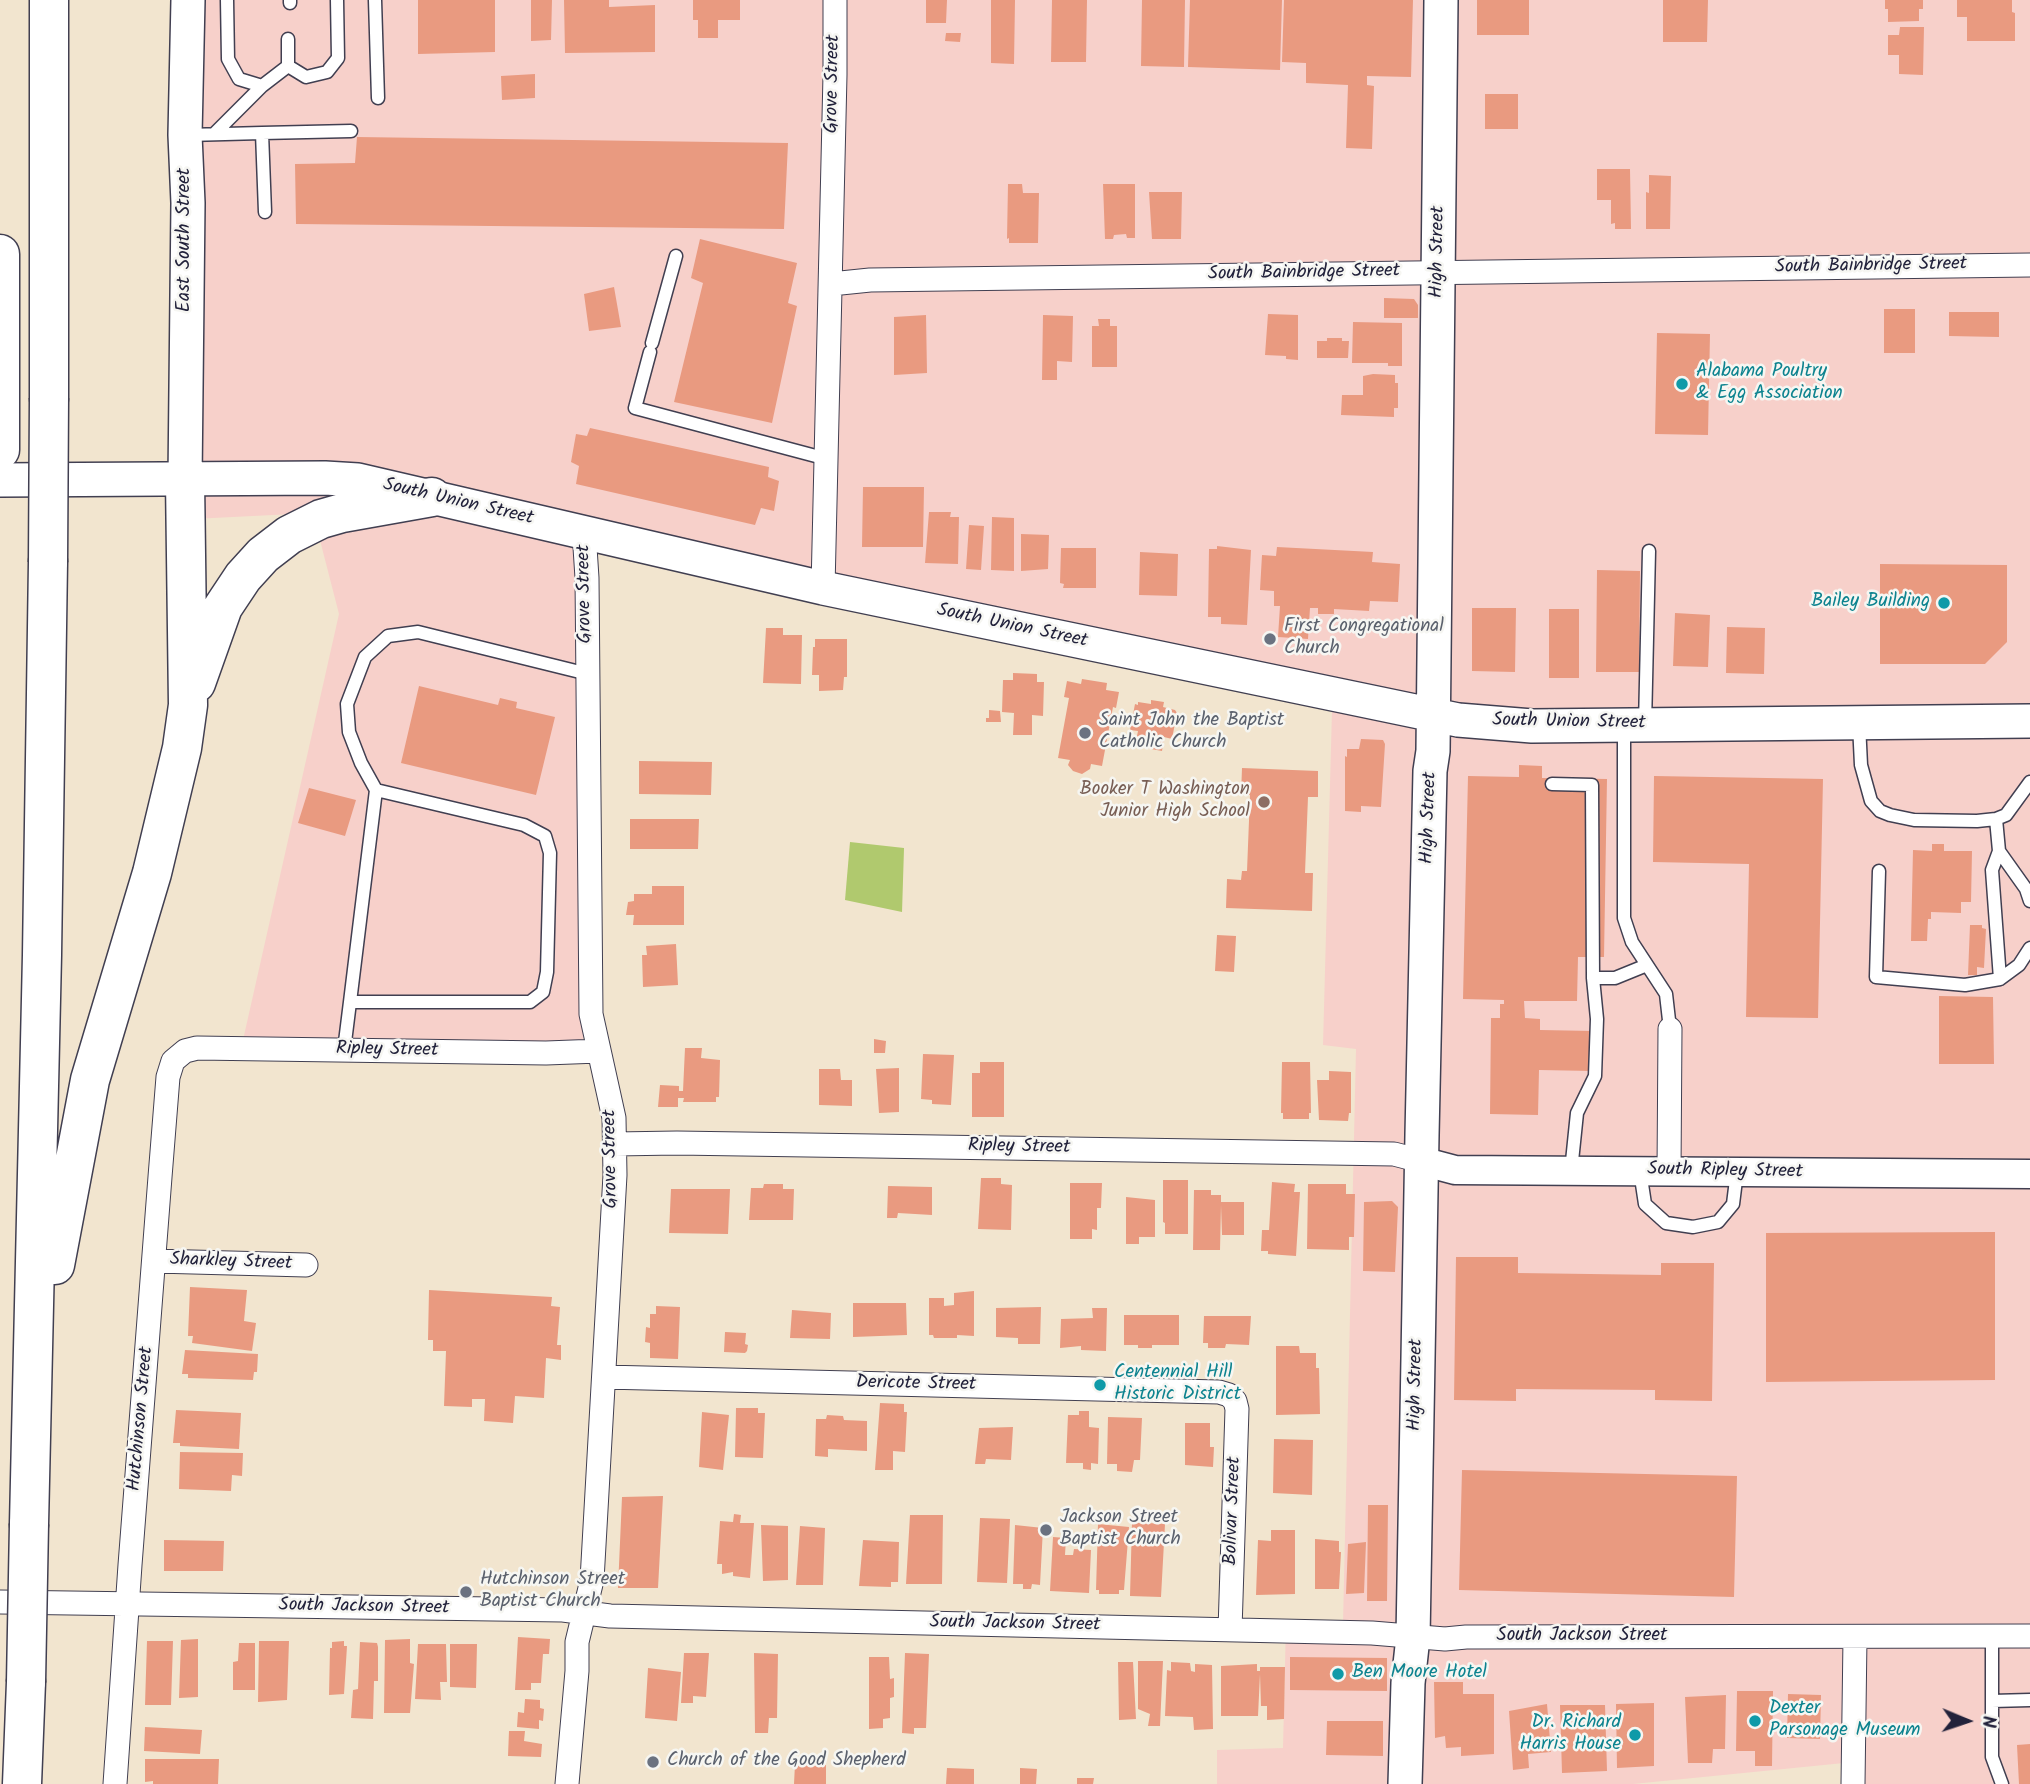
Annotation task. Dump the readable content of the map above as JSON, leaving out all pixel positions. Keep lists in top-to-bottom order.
{
  "streets": {
    "main road": ["East South Street", "High Street", "South Union Street"],
    "street": [
      "Grove Street",
      "South Bainbridge Street",
      "Ripley Street",
      "South Ripley Street",
      "Sharkley Street",
      "Dericote Street",
      "Hutchinson Street",
      "Bolivar Street",
      "South Jackson Street"
    ]
  },
  "crossings": [
    ["Grove Street", "South Bainbridge Street"],
    ["Grove Street", "South Union Street"],
    ["Grove Street", "Ripley Street"],
    ["Grove Street", "Dericote Street"],
    ["Grove Street", "South Jackson Street"],
    ["East South Street", "South Union Street"],
    ["High Street", "South Bainbridge Street"],
    ["High Street", "South Union Street"],
    ["High Street", "Ripley Street"],
    ["High Street", "South Ripley Street"],
    ["High Street", "South Jackson Street"],
    ["Ripley Street", "South Ripley Street"],
    ["Ripley Street", "Hutchinson Street"],
    ["Sharkley Street", "Hutchinson Street"],
    ["Dericote Street", "Bolivar Street"],
    ["Hutchinson Street", "South Jackson Street"],
    ["Bolivar Street", "South Jackson Street"]
  ],
  "places": [
    "Alabama Poultry & Egg Association",
    "Bailey Building",
    "First Congregational Church",
    "Saint John the Baptist Catholic Church",
    "Booker T Washington Junior High School",
    "Centennial Hill Historic District",
    "Jackson Street Baptist Church",
    "Hutchinson Street Baptist Church",
    "Ben Moore Hotel",
    "Dexter Parsonage Museum",
    "Dr. Richard Harris House",
    "Church of the Good Shepherd"
  ],
  "north": "right"
}
